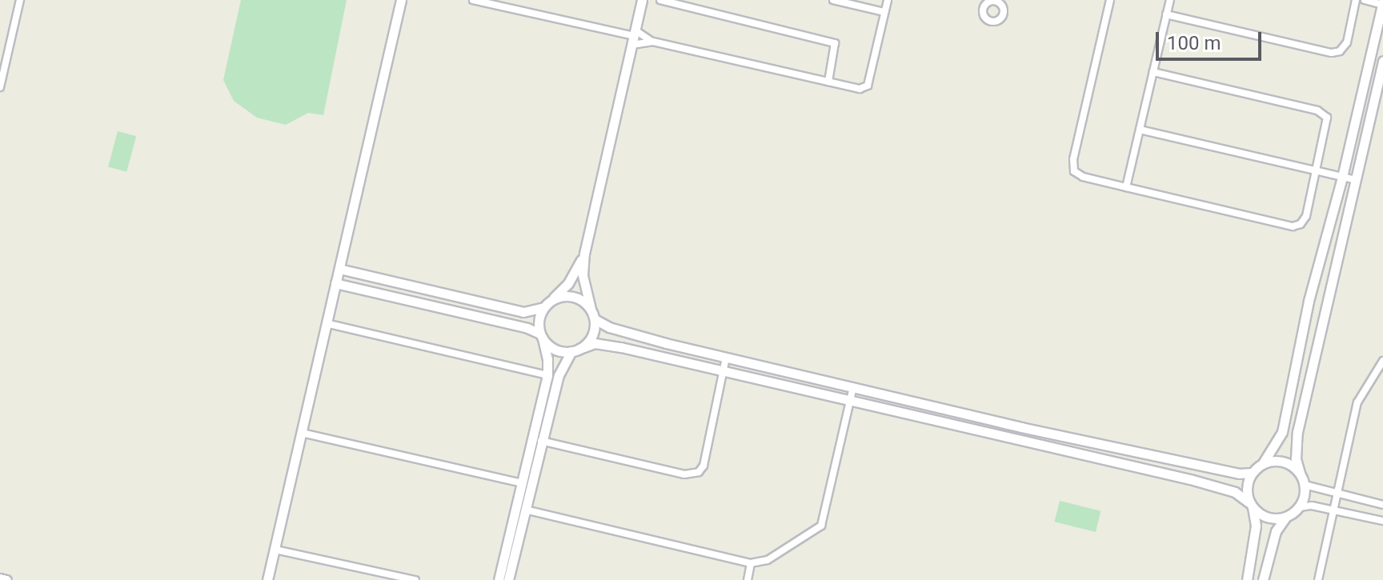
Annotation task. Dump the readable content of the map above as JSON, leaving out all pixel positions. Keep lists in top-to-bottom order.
{
  "scale_bar": "100 m"
}
